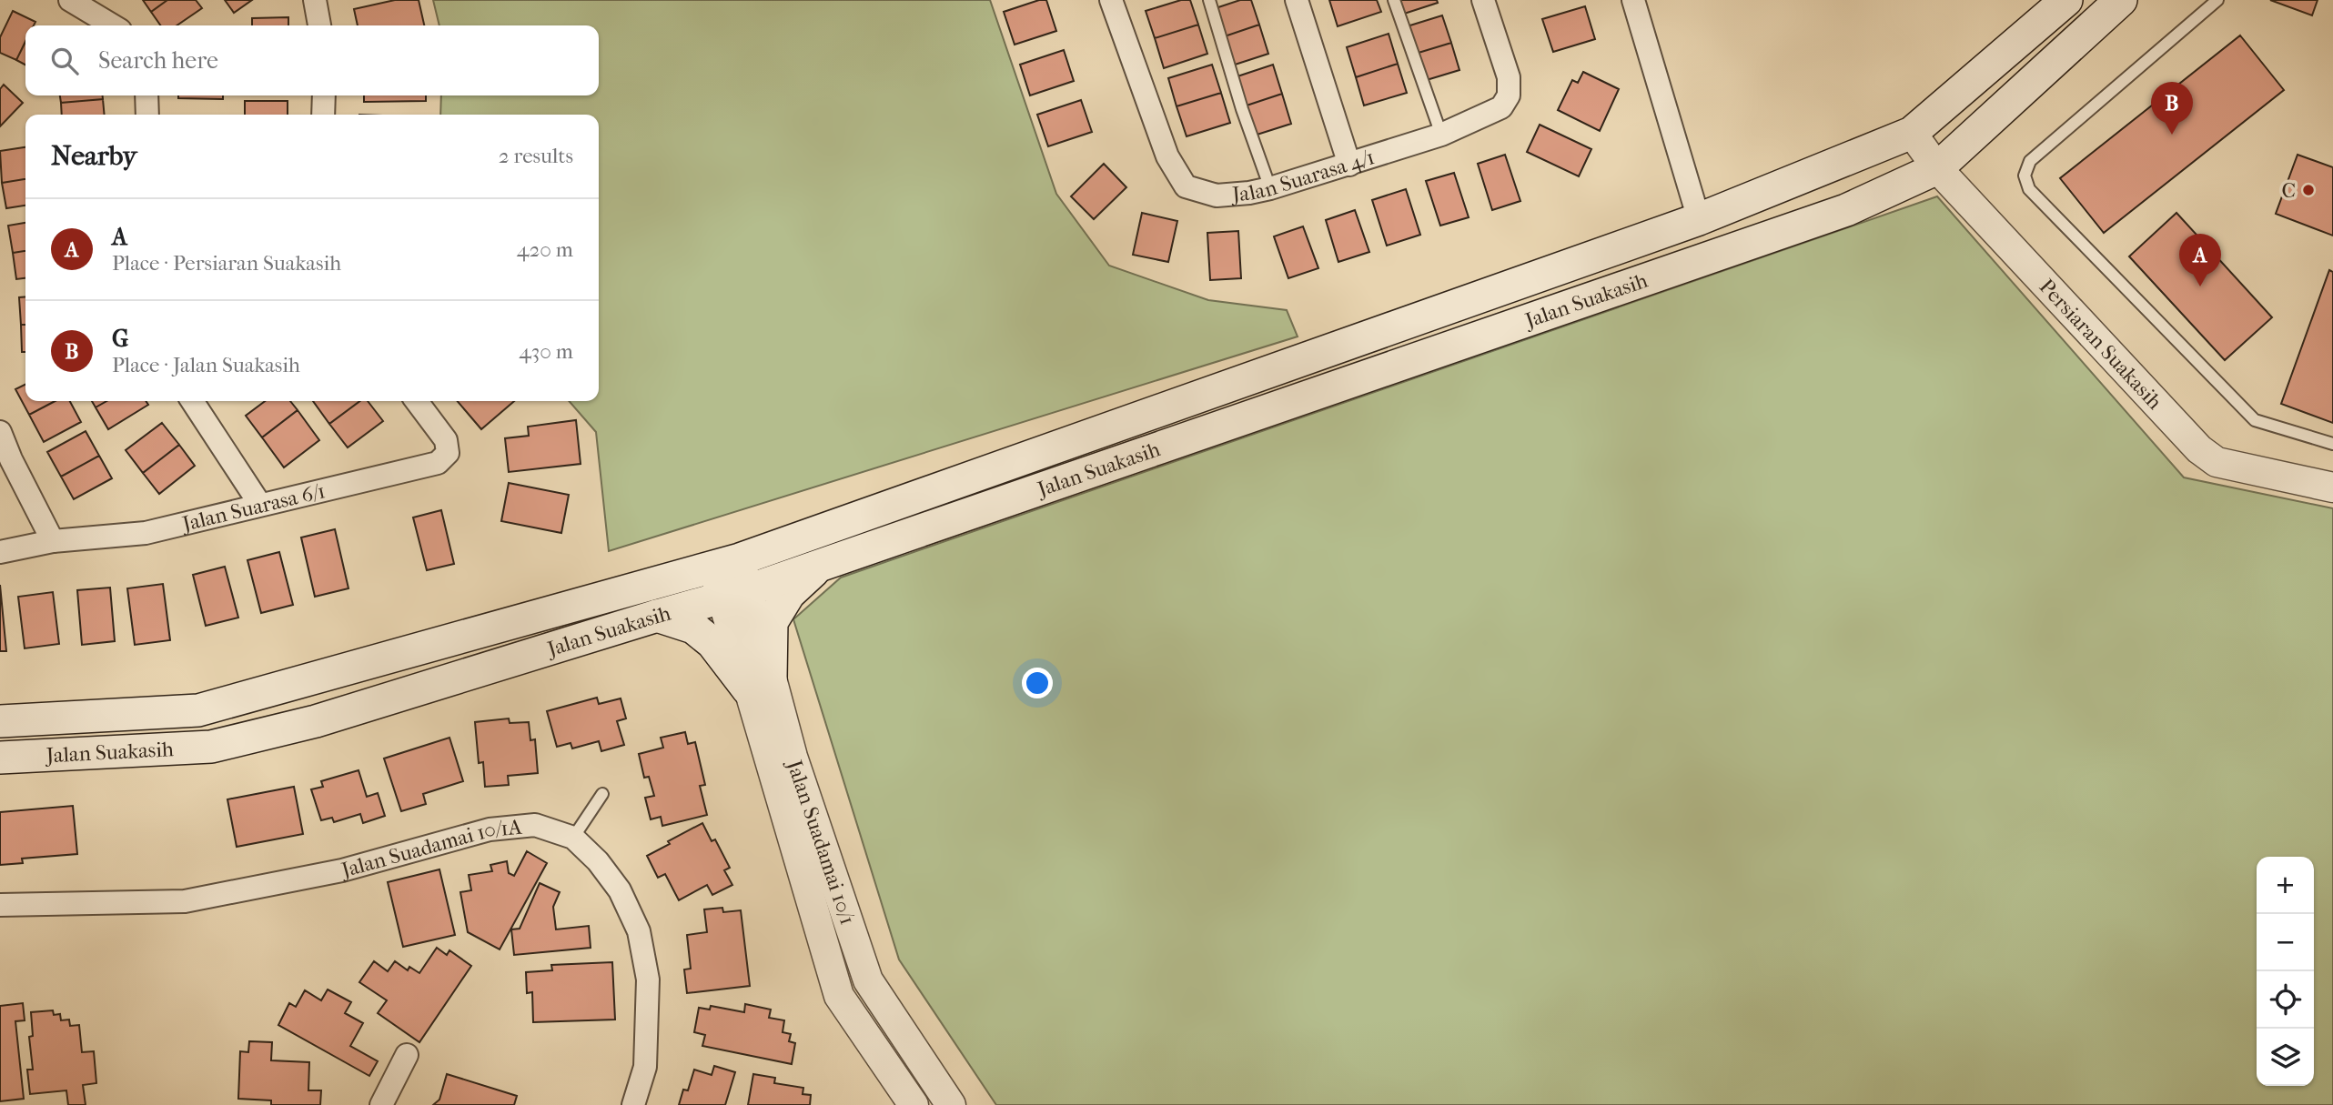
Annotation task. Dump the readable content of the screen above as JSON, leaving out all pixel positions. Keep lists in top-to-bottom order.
{
  "streets": {
    "main road": ["Jalan Suakasih"],
    "street": [
      "Jalan Suarasa 4/1",
      "Persiaran Suakasih",
      "Jalan Suarasa 6/1",
      "Jalan Suadamai 10/1",
      "Jalan Suadamai 10/1A"
    ]
  },
  "crossings": [
    ["Jalan Suakasih", "Persiaran Suakasih"],
    ["Jalan Suakasih", "Jalan Suadamai 10/1"]
  ],
  "places": ["C"],
  "page": {
    "search": "Search here",
    "pins": ["B", "A"],
    "heading": ["Nearby", "2 results"],
    "list": [
      {
        "mark": "A",
        "name": "A",
        "note": "Place · Persiaran Suakasih",
        "value": "420 m"
      },
      {
        "mark": "B",
        "name": "G",
        "note": "Place · Jalan Suakasih",
        "value": "430 m"
      }
    ],
    "map_buttons": ["+", "−"]
  }
}
